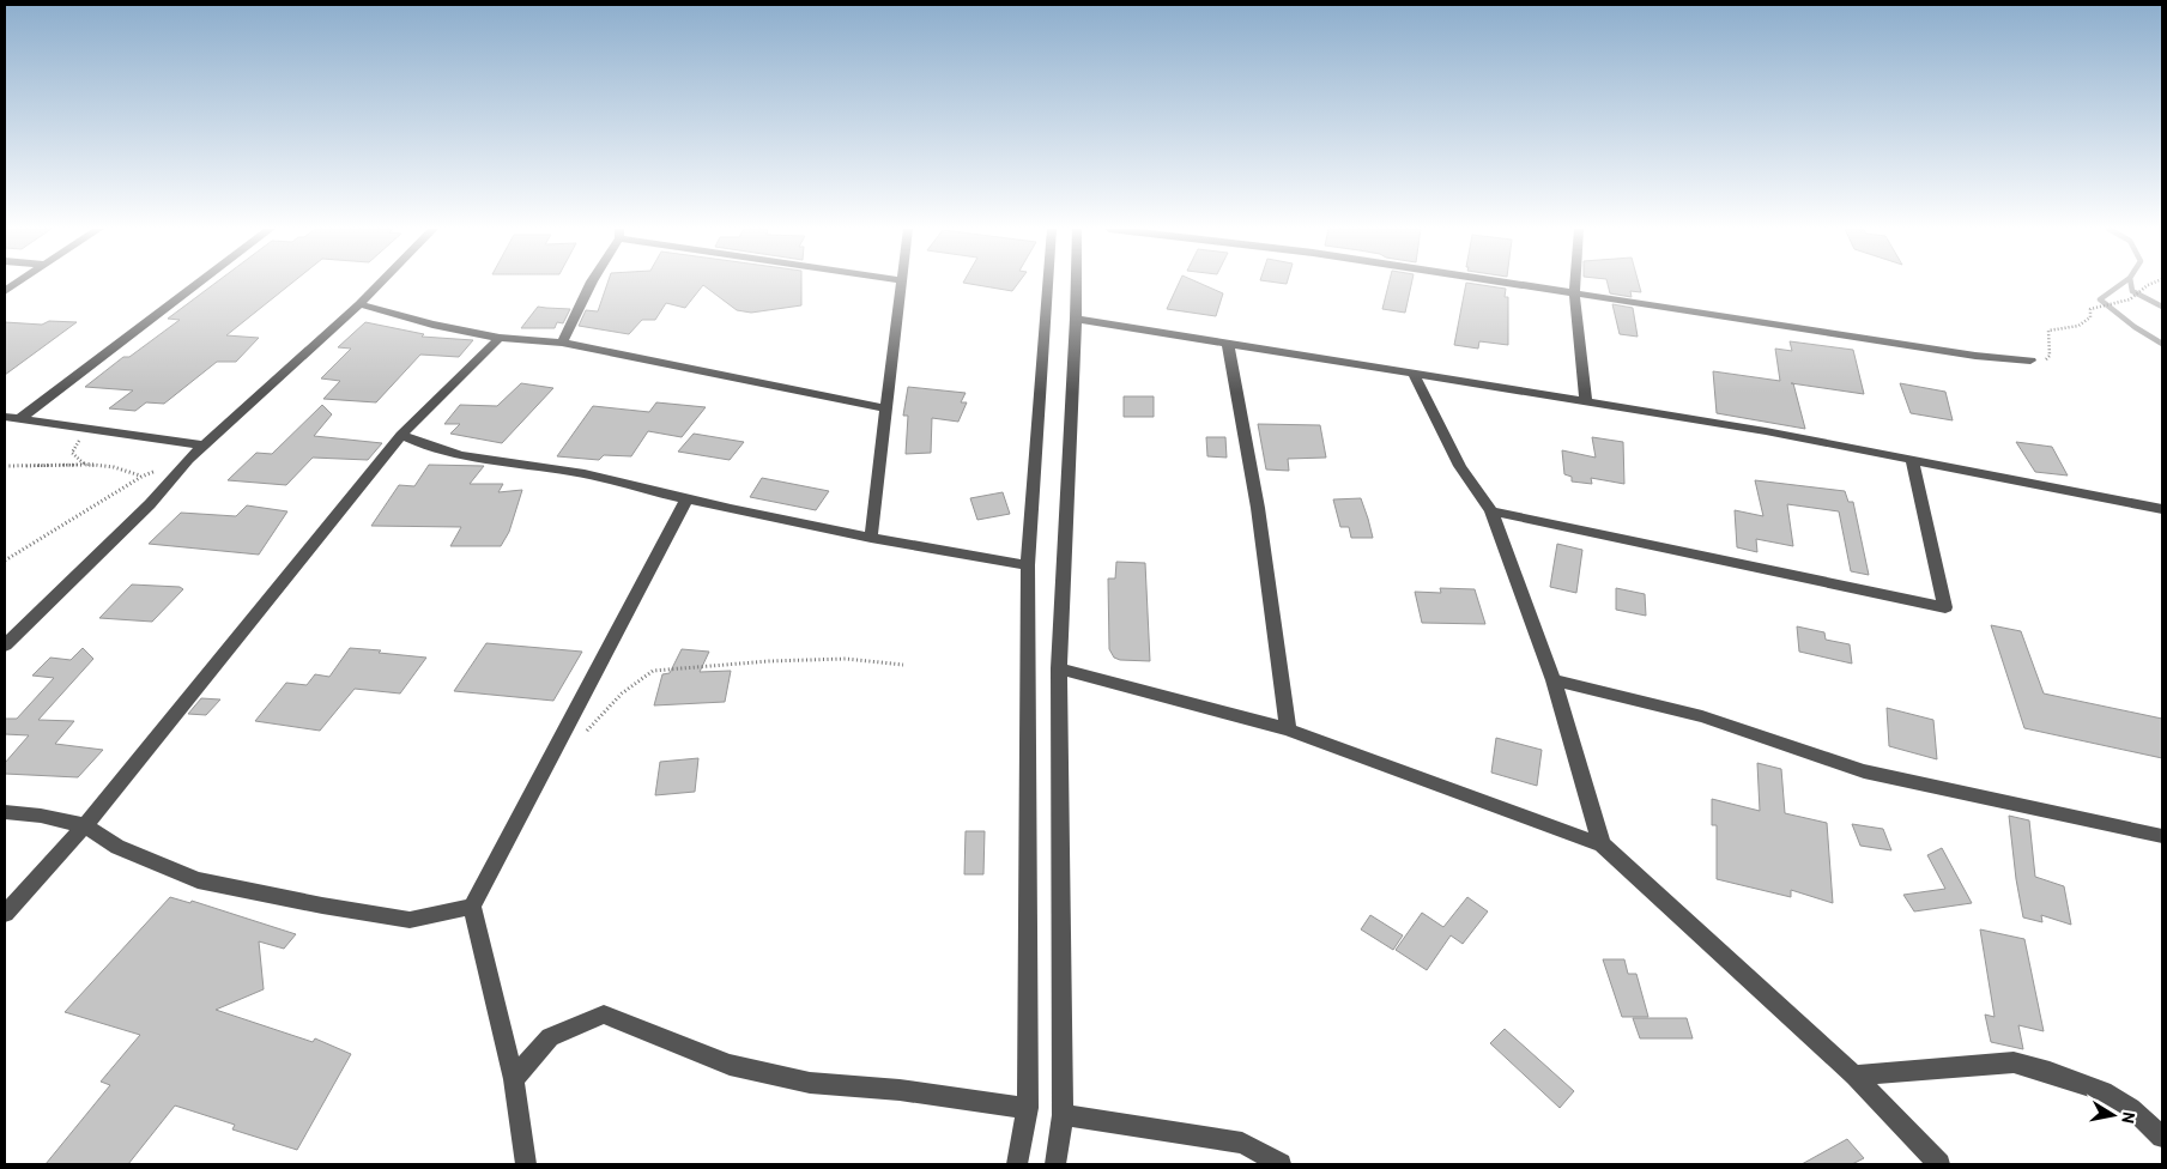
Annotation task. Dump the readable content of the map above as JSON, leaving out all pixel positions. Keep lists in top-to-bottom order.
{
  "north": "right"
}
